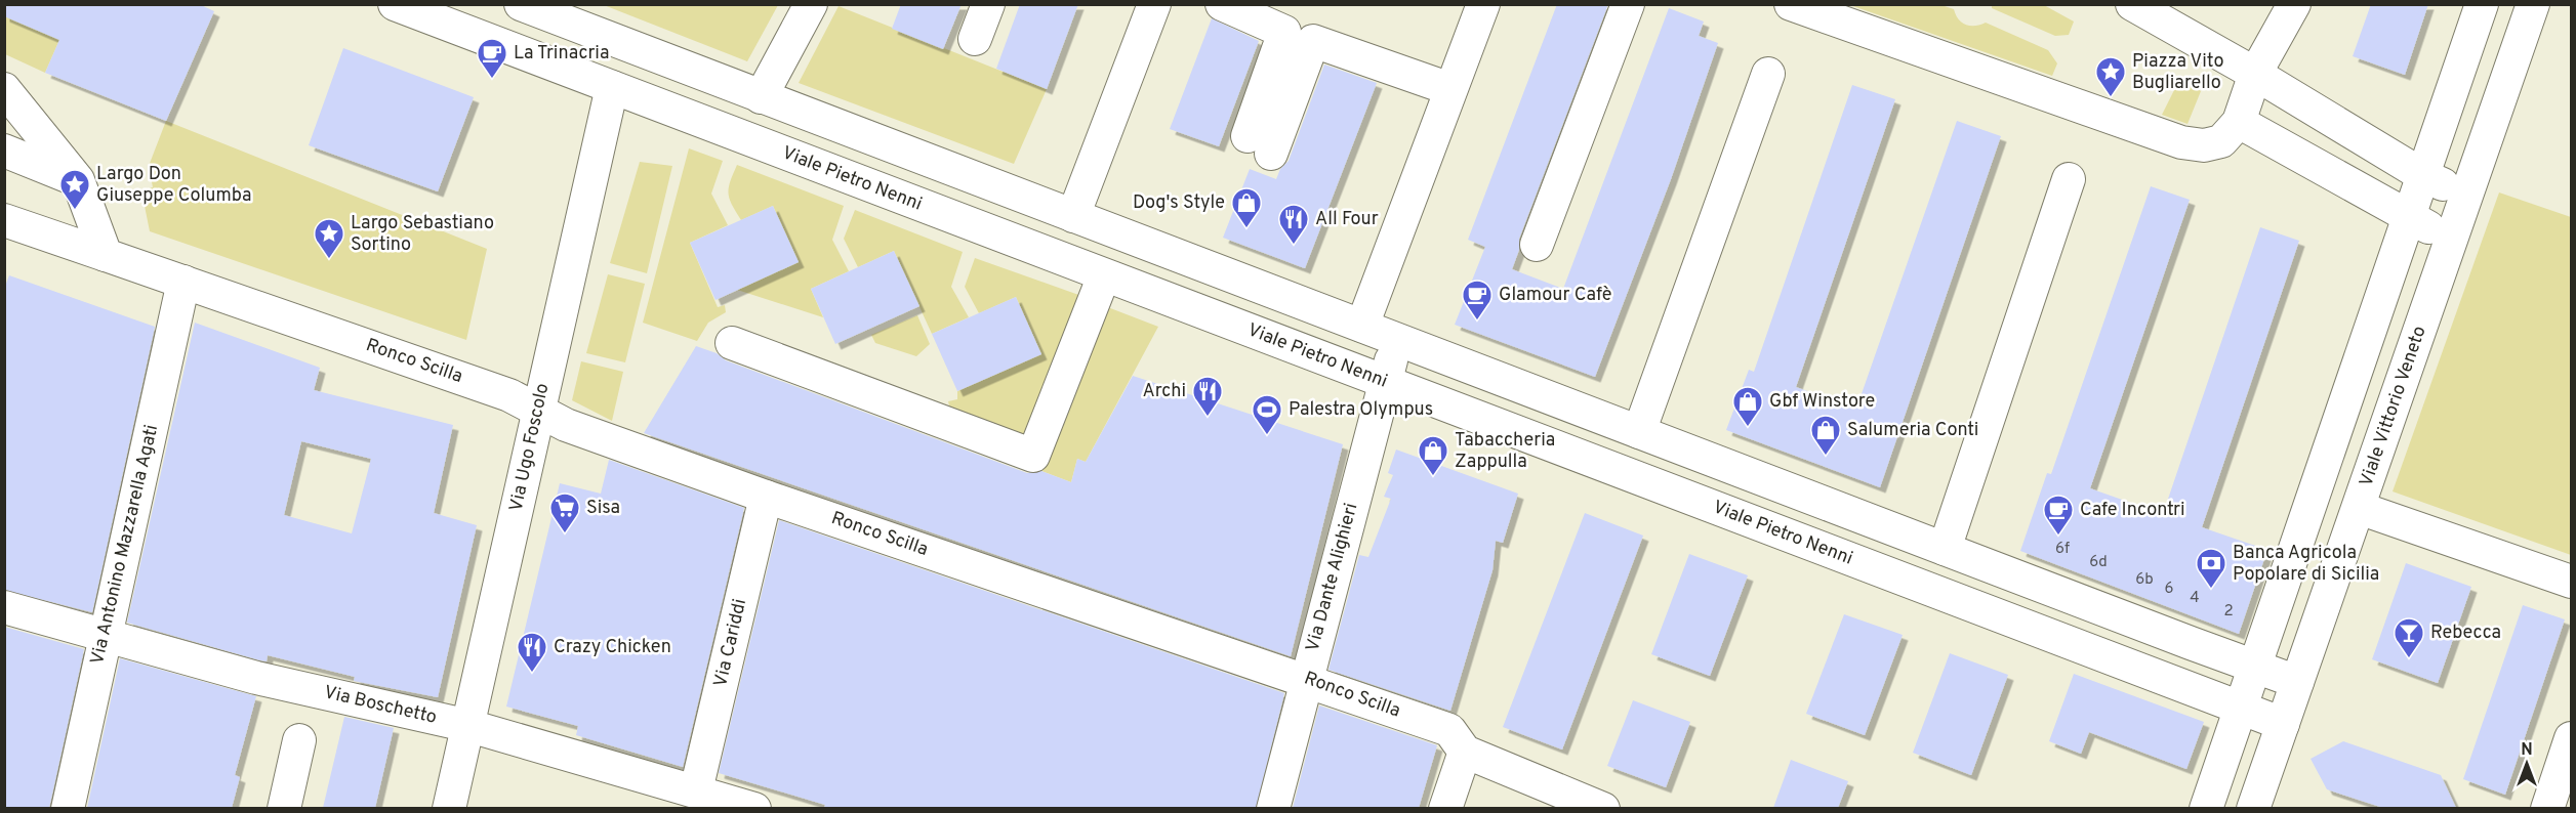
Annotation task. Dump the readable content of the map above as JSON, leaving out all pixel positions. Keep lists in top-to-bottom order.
{
  "streets": {
    "street": [
      "Viale Pietro Nenni",
      "Ronco Scilla",
      "Viale Vittorio Veneto",
      "Via Ugo Foscolo",
      "Via Antonino Mazzarella Agati",
      "Via Dante Alighieri",
      "Via Cariddi",
      "Via Boschetto"
    ]
  },
  "crossings": [
    ["Viale Pietro Nenni", "Viale Vittorio Veneto"],
    ["Viale Pietro Nenni", "Via Ugo Foscolo"],
    ["Viale Pietro Nenni", "Via Dante Alighieri"],
    ["Ronco Scilla", "Via Ugo Foscolo"],
    ["Ronco Scilla", "Via Antonino Mazzarella Agati"],
    ["Ronco Scilla", "Via Dante Alighieri"],
    ["Ronco Scilla", "Via Cariddi"],
    ["Via Ugo Foscolo", "Via Boschetto"],
    ["Via Antonino Mazzarella Agati", "Via Boschetto"],
    ["Via Cariddi", "Via Boschetto"]
  ],
  "places": {
    "cafe": ["La Trinacria", "Glamour Cafè", "Cafe Incontri"],
    "place": ["Piazza Vito Bugliarello", "Largo Don Giuseppe Columba", "Largo Sebastiano Sortino"],
    "shop": [
      "Dog's Style",
      "Gbf Winstore",
      "Salumeria Conti",
      "Tabaccheria Zappulla"
    ],
    "restaurant": ["All Four", "Archi", "Crazy Chicken"],
    "sports": ["Palestra Olympus"],
    "supermarket": ["Sisa"],
    "bank": ["Banca Agricola Popolare di Sicilia"],
    "bar": ["Rebecca"]
  },
  "house_numbers": [
    "6f",
    "6d",
    "6b",
    "6",
    "4",
    "2"
  ],
  "north": "top"
}
